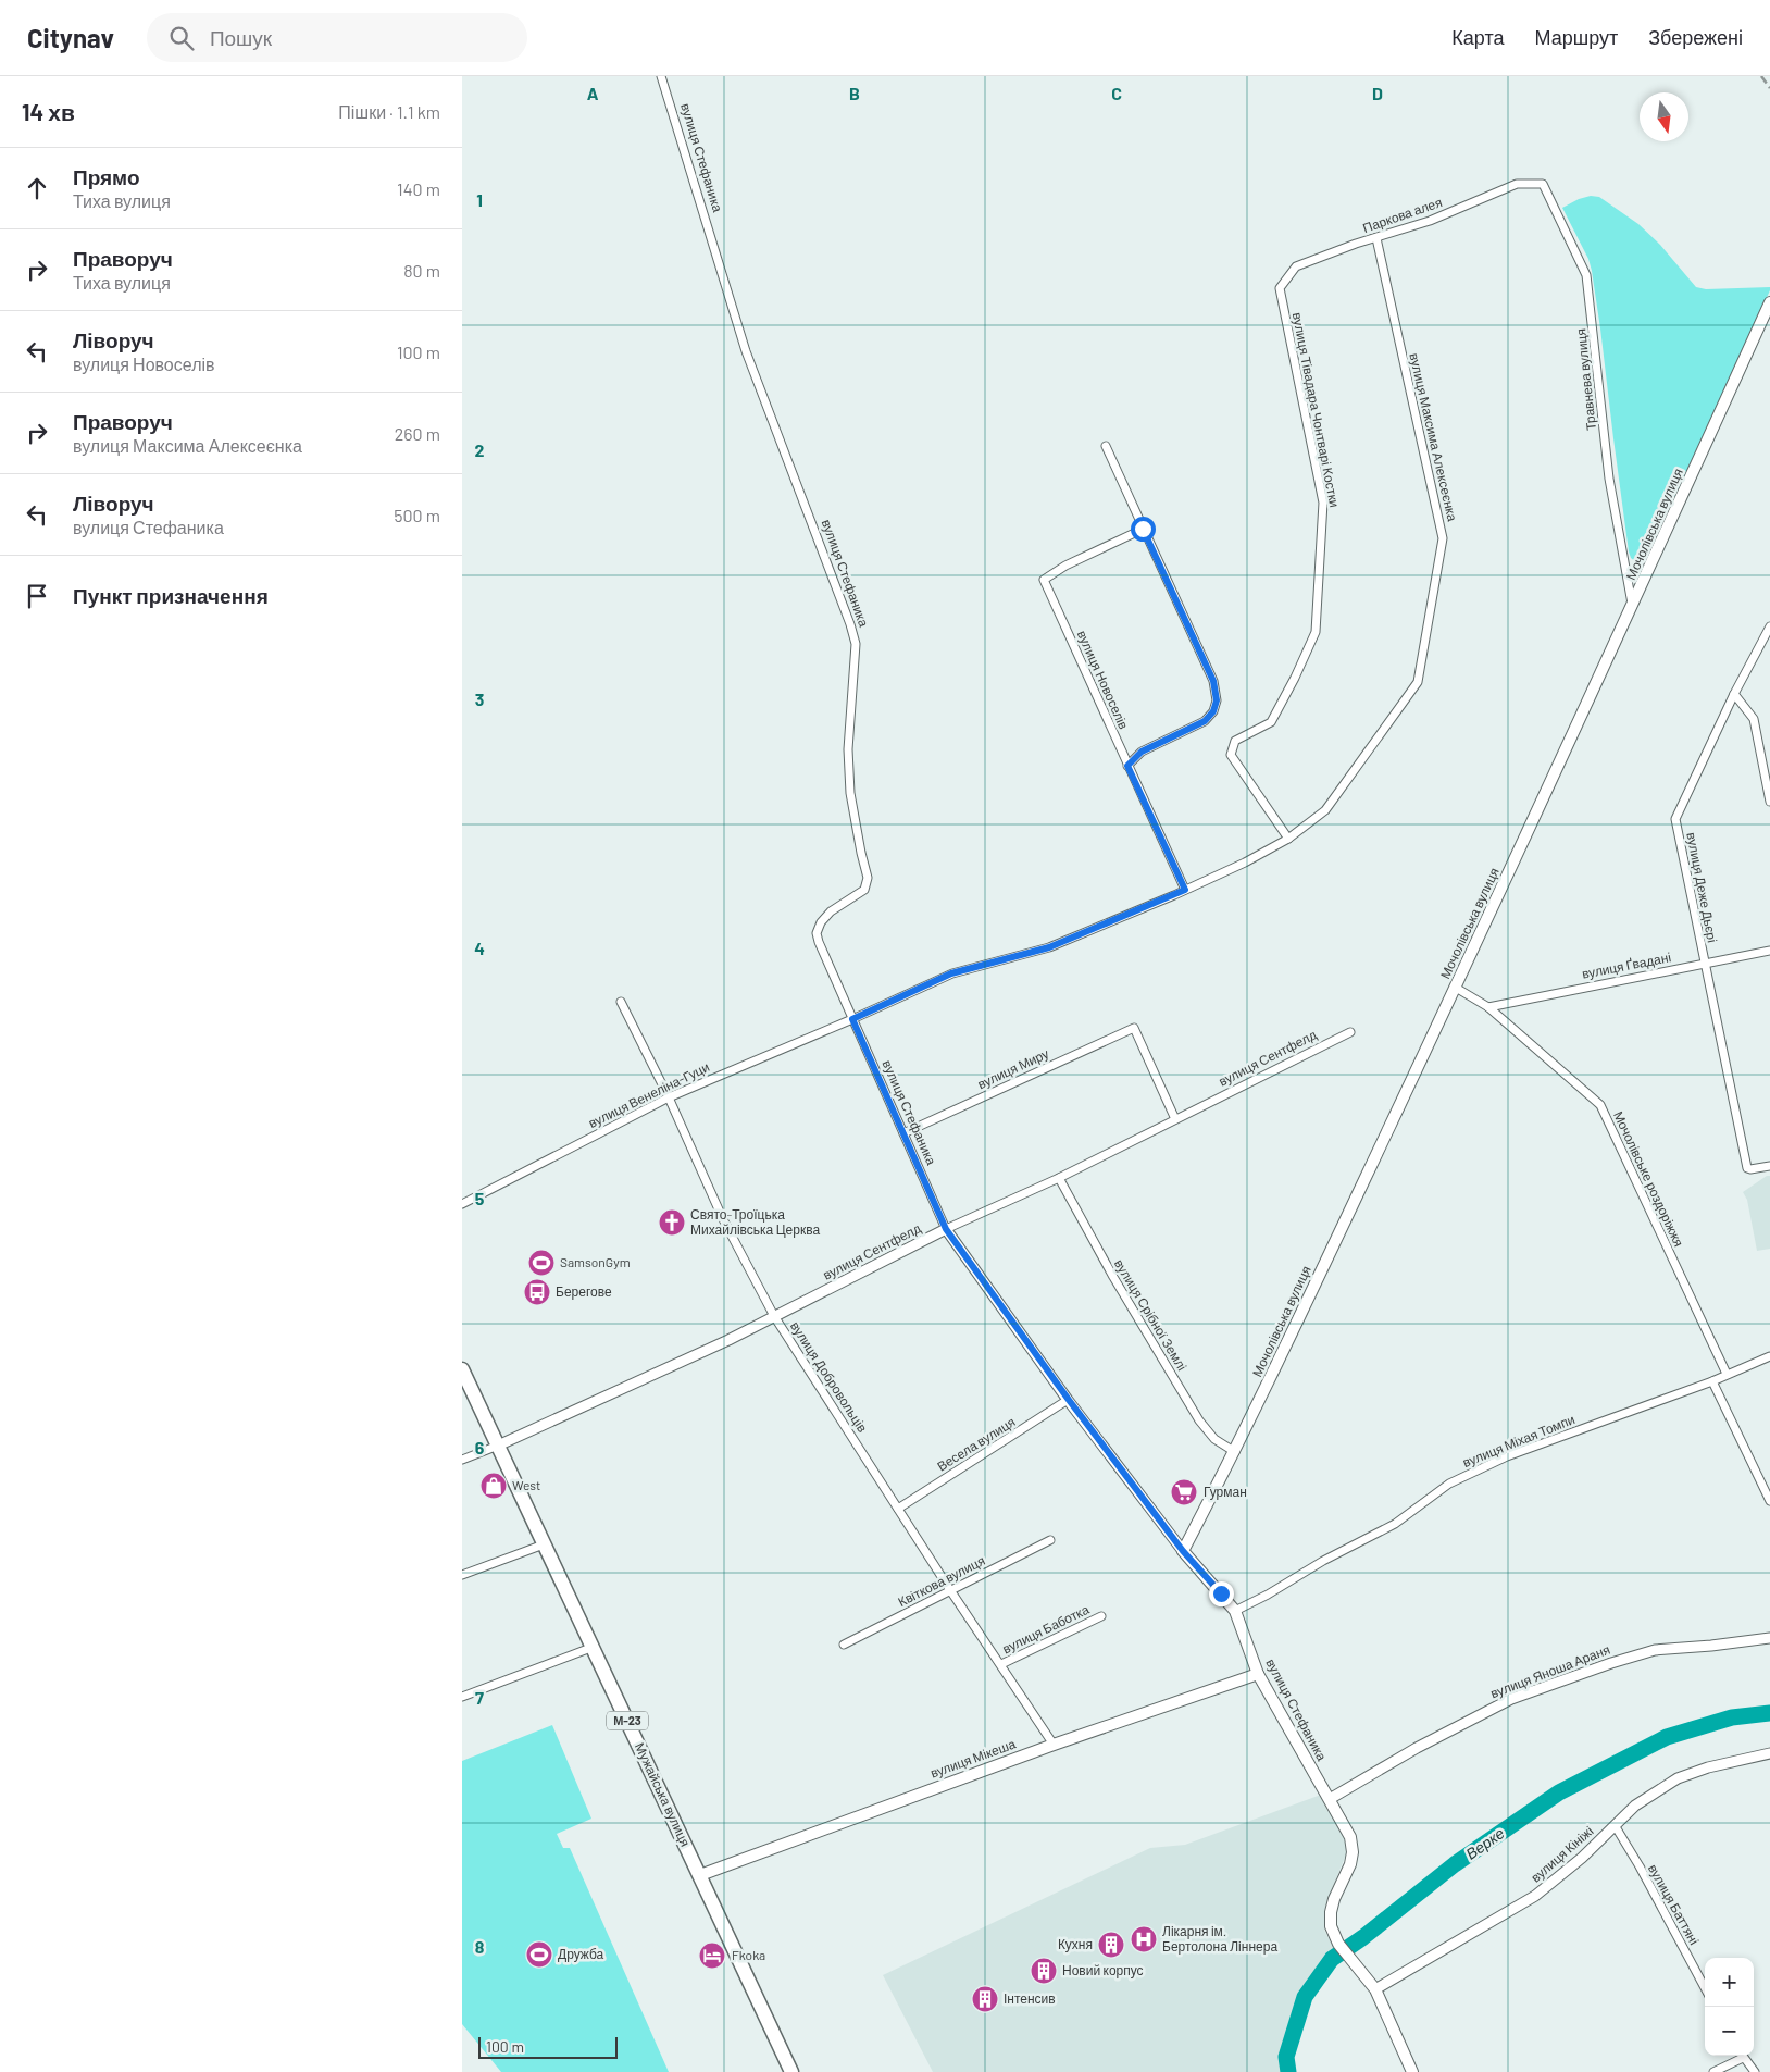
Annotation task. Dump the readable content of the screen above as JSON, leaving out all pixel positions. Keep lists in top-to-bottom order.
{
  "streets": {
    "highway": ["М-23", "Мужайська вулиця"],
    "main road": ["вулиця Стефаника", "Мочолівська вулиця", "вулиця Мікеша"],
    "street": [
      "Паркова алея",
      "Травнева вулиця",
      "вулиця Тівадара Чонтварі Костки",
      "вулиця Максима Алексеєнка",
      "вулиця Новоселів",
      "вулиця Деже Дьєрі",
      "вулиця Ґвадані",
      "вулиця Сентфелд",
      "вулиця Миру",
      "вулиця Венеліна-Гуци",
      "Мочолівське роздоріжжя",
      "вулиця Срібної Землі",
      "вулиця Добровольців",
      "вулиця Міхая Томпи",
      "Весела вулиця",
      "Квіткова вулиця",
      "вулиця Баботка",
      "вулиця Яноша Араня",
      "вулиця Кініжі",
      "вулиця Баттяні"
    ]
  },
  "crossings": [
    ["вулиця Стефаника", "вулиця Максима Алексеєнка"],
    ["вулиця Стефаника", "Мочолівська вулиця"],
    ["вулиця Стефаника", "вулиця Сентфелд"],
    ["вулиця Стефаника", "вулиця Миру"],
    ["вулиця Стефаника", "вулиця Венеліна-Гуци"],
    ["вулиця Стефаника", "вулиця Міхая Томпи"],
    ["вулиця Стефаника", "Весела вулиця"],
    ["вулиця Стефаника", "вулиця Яноша Араня"],
    ["вулиця Стефаника", "вулиця Мікеша"],
    ["вулиця Стефаника", "вулиця Кініжі"],
    ["Паркова алея", "Травнева вулиця"],
    ["Паркова алея", "вулиця Тівадара Чонтварі Костки"],
    ["Паркова алея", "вулиця Максима Алексеєнка"],
    ["Травнева вулиця", "Мочолівська вулиця"],
    ["вулиця Тівадара Чонтварі Костки", "вулиця Максима Алексеєнка"],
    ["вулиця Максима Алексеєнка", "вулиця Новоселів"],
    ["вулиця Максима Алексеєнка", "вулиця Венеліна-Гуци"],
    ["Мочолівська вулиця", "Мочолівське роздоріжжя"],
    ["Мочолівська вулиця", "вулиця Срібної Землі"],
    ["вулиця Деже Дьєрі", "вулиця Ґвадані"],
    ["вулиця Ґвадані", "Мочолівське роздоріжжя"],
    ["вулиця Сентфелд", "вулиця Миру"],
    ["вулиця Сентфелд", "вулиця Срібної Землі"],
    ["вулиця Сентфелд", "вулиця Добровольців"],
    ["вулиця Сентфелд", "Мужайська вулиця"],
    ["вулиця Венеліна-Гуци", "вулиця Добровольців"],
    ["Мочолівське роздоріжжя", "вулиця Міхая Томпи"],
    ["вулиця Добровольців", "Весела вулиця"],
    ["вулиця Добровольців", "Квіткова вулиця"],
    ["вулиця Добровольців", "вулиця Баботка"],
    ["вулиця Добровольців", "вулиця Мікеша"],
    ["вулиця Мікеша", "Мужайська вулиця"],
    ["вулиця Кініжі", "вулиця Баттяні"]
  ],
  "water": ["Верке"],
  "places": {
    "church": ["Свято-Троїцька Михайлівська Церква"],
    "sports": ["SamsonGym", "Дружба"],
    "bus stop": ["Берегове"],
    "shop": ["West"],
    "supermarket": ["Гурман"],
    "hospital": ["Лікарня ім. Бертолона Ліннера"],
    "building": ["Кухня", "Новий корпус", "Інтенсив"],
    "hotel": ["Fkoka"]
  },
  "scale_bar": "100 m",
  "north": "bottom",
  "page": {
    "header": "Citynav",
    "search": "Пошук",
    "nav": ["Карта", "Маршрут", "Збережені"],
    "heading": ["14 хв", "Пішки · 1.1 km"],
    "list": [
      ["Прямо", "Тиха вулиця", "140 m"],
      ["Праворуч", "Тиха вулиця", "80 m"],
      ["Ліворуч", "вулиця Новоселів", "100 m"],
      ["Праворуч", "вулиця Максима Алексеєнка", "260 m"],
      ["Ліворуч", "вулиця Стефаника", "500 m"],
      "Пункт призначення"
    ],
    "map_buttons": ["+", "−"],
    "scale": "100 m"
  },
  "grid": {
    "columns": [
      "A",
      "B",
      "C",
      "D"
    ],
    "rows": [
      "1",
      "2",
      "3",
      "4",
      "5",
      "6",
      "7",
      "8"
    ]
  }
}
